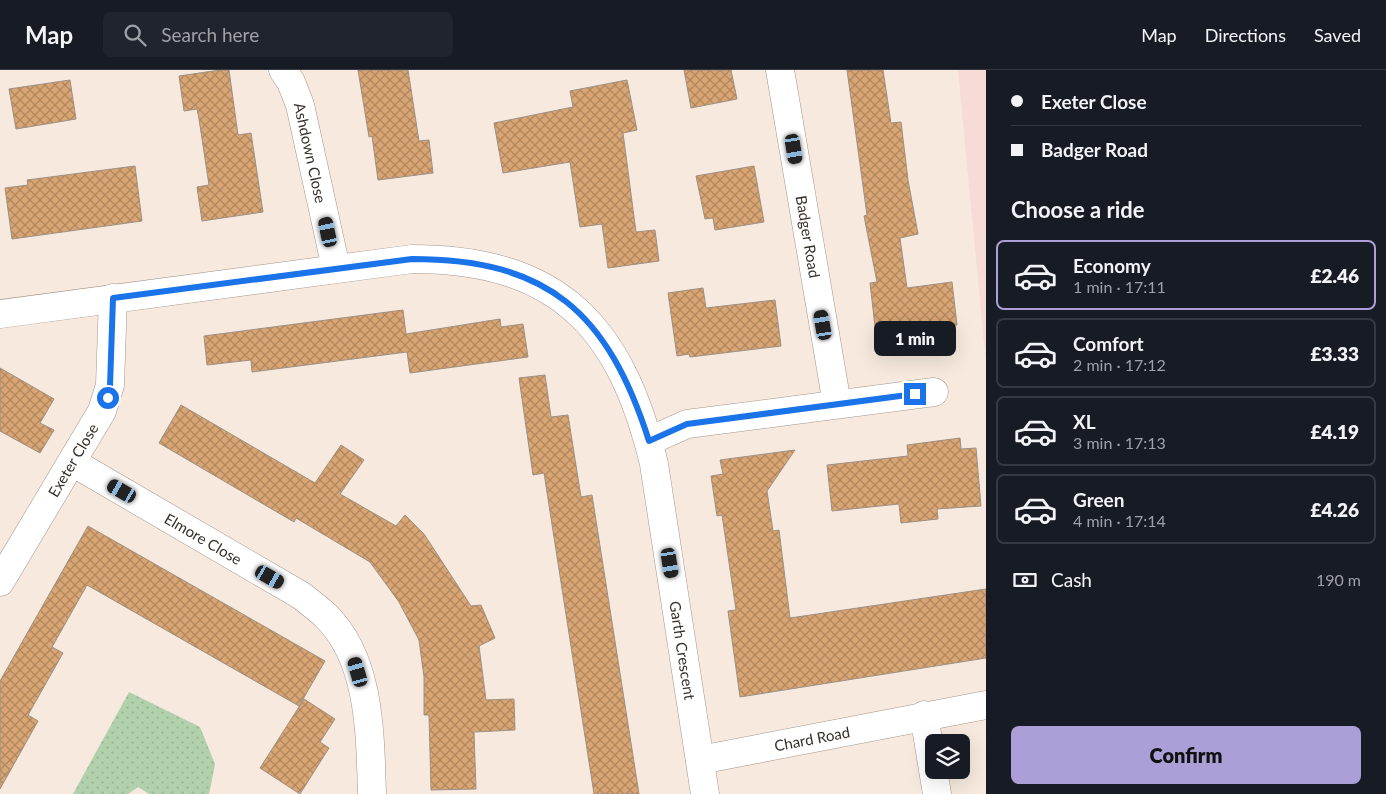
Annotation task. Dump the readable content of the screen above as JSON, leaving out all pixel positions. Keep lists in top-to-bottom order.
{
  "streets": {
    "street": [
      "Ashdown Close",
      "Badger Road",
      "Exeter Close",
      "Elmore Close",
      "Garth Crescent",
      "Chard Road"
    ]
  },
  "crossings": [
    ["Ashdown Close", "Garth Crescent"],
    ["Exeter Close", "Elmore Close"],
    ["Exeter Close", "Garth Crescent"],
    ["Garth Crescent", "Chard Road"]
  ],
  "page": {
    "header": "Map",
    "search": "Search here",
    "nav": ["Map", "Directions", "Saved"],
    "banner": ["Exeter Close", "Badger Road"],
    "heading": "Choose a ride",
    "list": [
      {
        "name": "Economy",
        "note": "1 min · 17:11",
        "value": "£2.46"
      },
      {
        "name": "Comfort",
        "note": "2 min · 17:12",
        "value": "£3.33"
      },
      {
        "name": "XL",
        "note": "3 min · 17:13",
        "value": "£4.19"
      },
      {
        "name": "Green",
        "note": "4 min · 17:14",
        "value": "£4.26"
      }
    ],
    "bubble": "1 min",
    "pay": ["Cash", "190 m"],
    "buttons": "Confirm"
  }
}
